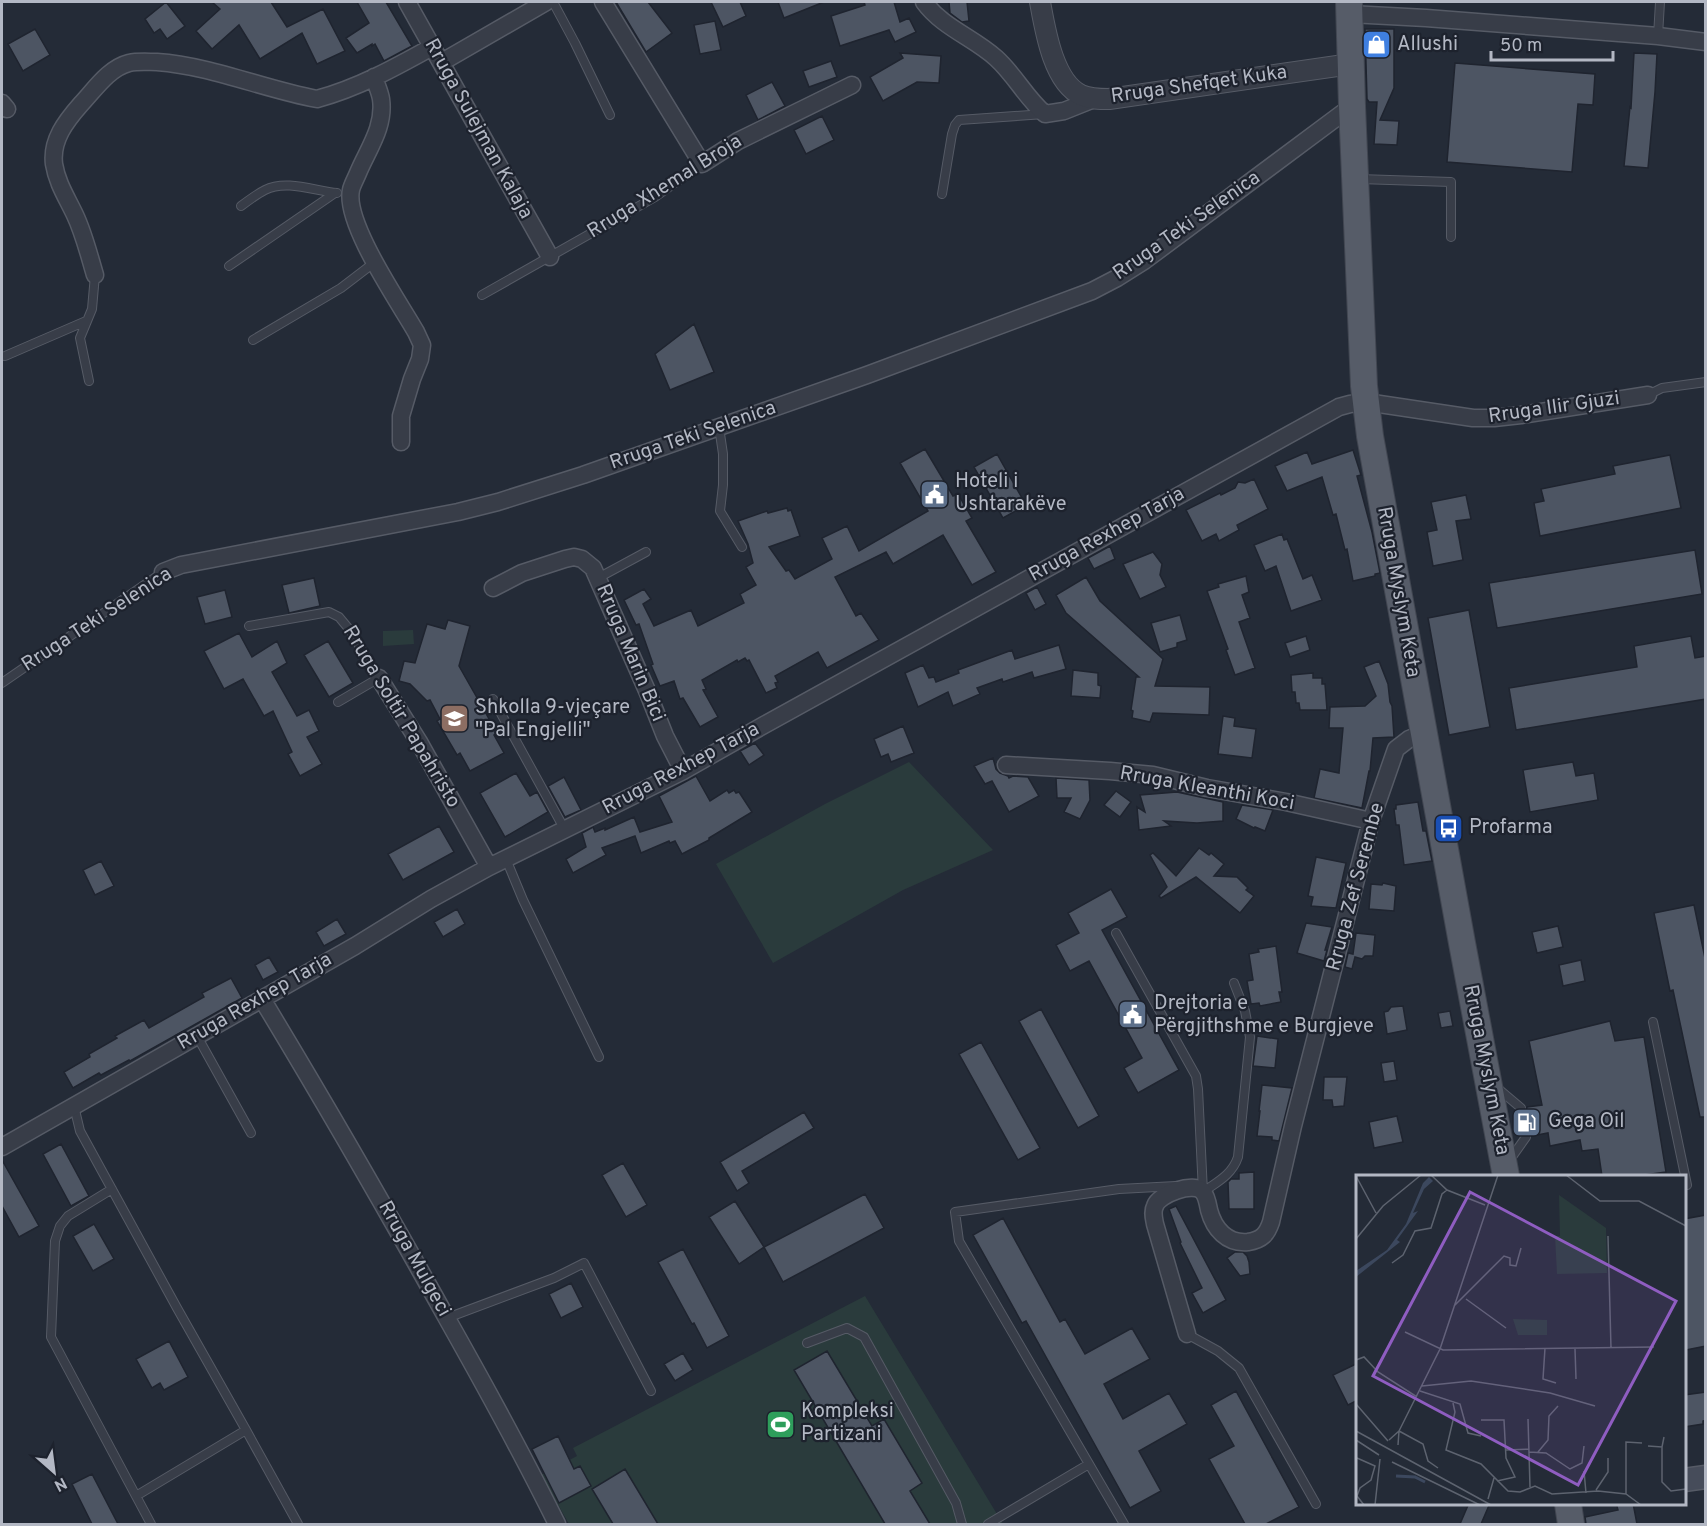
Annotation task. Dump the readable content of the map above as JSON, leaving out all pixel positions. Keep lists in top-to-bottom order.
{
  "streets": {
    "main road": ["Rruga Myslym Keta"],
    "street": [
      "Rruga Shefqet Kuka",
      "Rruga Sulejman Kalaja",
      "Rruga Xhemal Broja",
      "Rruga Teki Selenica",
      "Rruga Ilir Gjuzi",
      "Rruga Rexhep Tarja",
      "Rruga Marin Bici",
      "Rruga Soltir Papahristo",
      "Rruga Kleanthi Koci",
      "Rruga Zef Serembe",
      "Rruga Mulgeci"
    ]
  },
  "crossings": [
    ["Rruga Shefqet Kuka", "Rruga Myslym Keta"],
    ["Rruga Sulejman Kalaja", "Rruga Xhemal Broja"],
    ["Rruga Teki Selenica", "Rruga Myslym Keta"],
    ["Rruga Ilir Gjuzi", "Rruga Rexhep Tarja"],
    ["Rruga Ilir Gjuzi", "Rruga Myslym Keta"],
    ["Rruga Rexhep Tarja", "Rruga Myslym Keta"],
    ["Rruga Rexhep Tarja", "Rruga Marin Bici"],
    ["Rruga Rexhep Tarja", "Rruga Soltir Papahristo"],
    ["Rruga Rexhep Tarja", "Rruga Mulgeci"],
    ["Rruga Myslym Keta", "Rruga Zef Serembe"],
    ["Rruga Kleanthi Koci", "Rruga Zef Serembe"]
  ],
  "places": {
    "shop": ["Allushi"],
    "public building": ["Hoteli i Ushtarakëve", "Drejtoria e Përgjithshme e Burgjeve"],
    "school or university": ["Shkolla 9-vjeçare \"Pal Engjelli\""],
    "bus stop": ["Profarma"],
    "fuel station": ["Gega Oil"],
    "sports": ["Kompleksi Partizani"]
  },
  "scale_bar": "50 m",
  "north": "bottom right"
}
